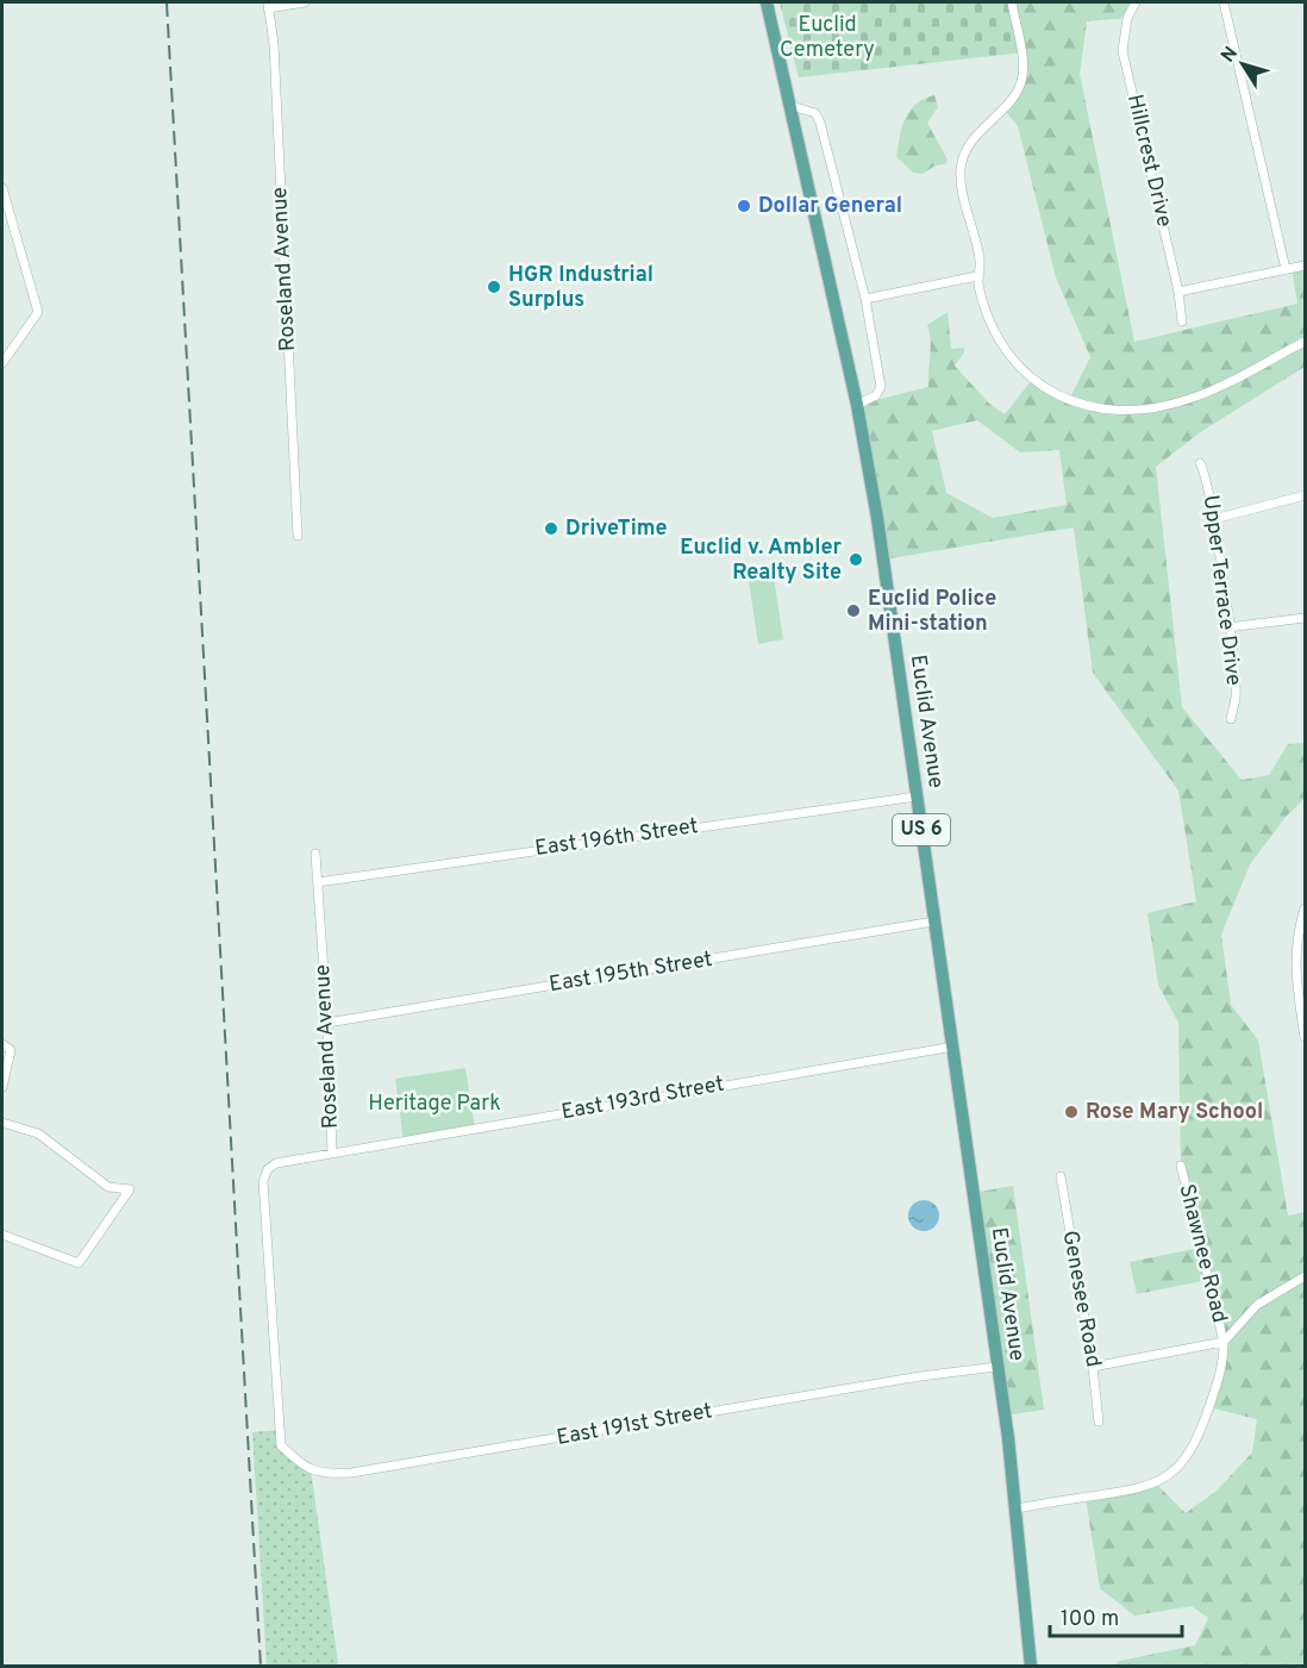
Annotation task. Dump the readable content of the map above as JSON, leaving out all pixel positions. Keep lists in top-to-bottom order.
{
  "streets": {
    "main road": ["Euclid Avenue", "US 6"],
    "street": [
      "Hillcrest Drive",
      "Roseland Avenue",
      "Upper Terrace Drive",
      "East 196th Street",
      "East 195th Street",
      "East 193rd Street",
      "Shawnee Road",
      "Genesee Road",
      "East 191st Street"
    ]
  },
  "crossings": [
    ["Roseland Avenue", "East 196th Street"],
    ["Roseland Avenue", "East 195th Street"],
    ["Roseland Avenue", "East 193rd Street"],
    ["Roseland Avenue", "East 191st Street"],
    ["Euclid Avenue", "East 196th Street"],
    ["Euclid Avenue", "East 195th Street"],
    ["Euclid Avenue", "East 193rd Street"],
    ["Euclid Avenue", "East 191st Street"]
  ],
  "parks": ["Euclid Cemetery", "Heritage Park"],
  "places": [
    "Dollar General",
    "HGR Industrial Surplus",
    "DriveTime",
    "Euclid v. Ambler Realty Site",
    "Euclid Police Mini-station",
    "Rose Mary School"
  ],
  "scale_bar": "100 m",
  "north": "top left"
}
